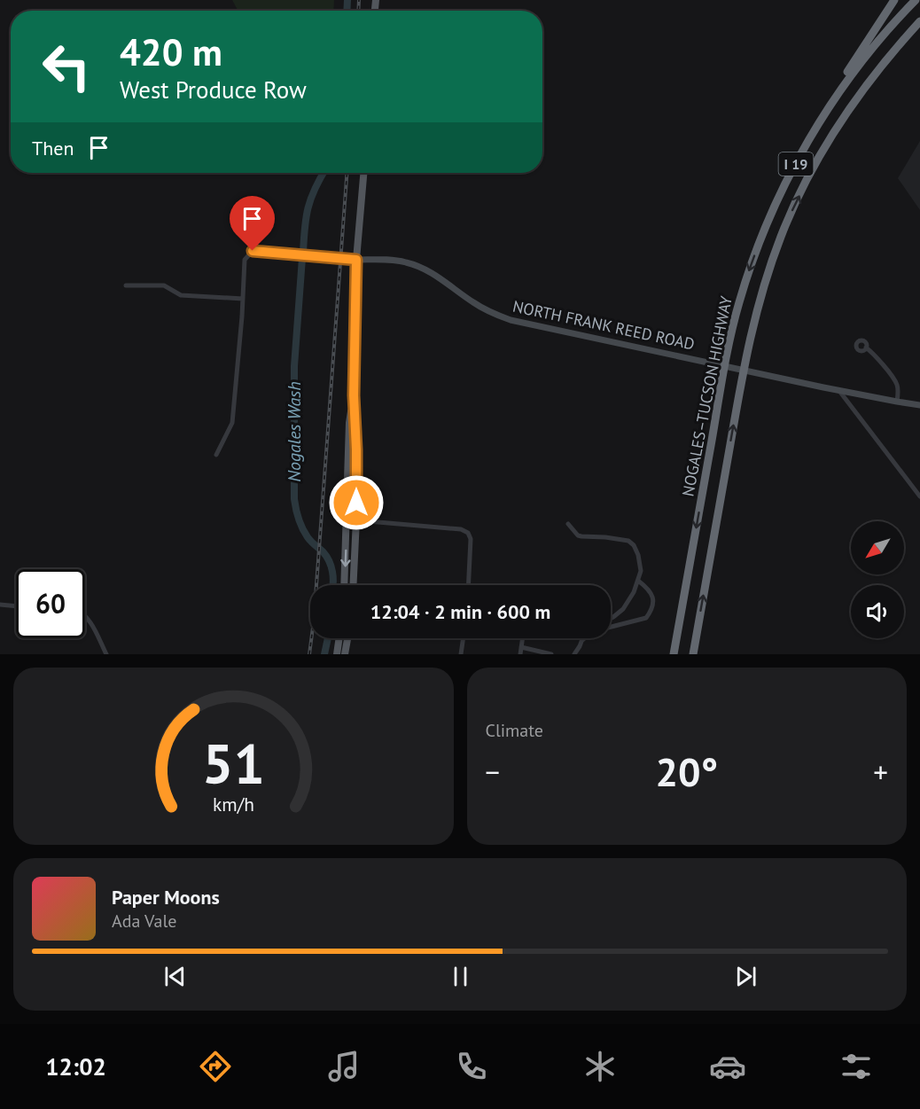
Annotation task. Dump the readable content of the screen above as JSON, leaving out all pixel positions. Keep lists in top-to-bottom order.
{
  "streets": {
    "highway": ["I 19", "NOGALES–TUCSON HIGHWAY"],
    "street": ["NORTH FRANK REED ROAD"]
  },
  "water": ["Nogales Wash"],
  "north": "bottom left",
  "page": {
    "turn": ["420 m", "West Produce Row"],
    "then": "Then",
    "limit": "60",
    "trip": "12:04 · 2 min · 600 m",
    "tile": "Climate",
    "heat": ["−", "20°", "+"],
    "song": ["Paper Moons", "Ada Vale"],
    "tabs": "12:02",
    "gauge": ["51", "km/h"]
  }
}
